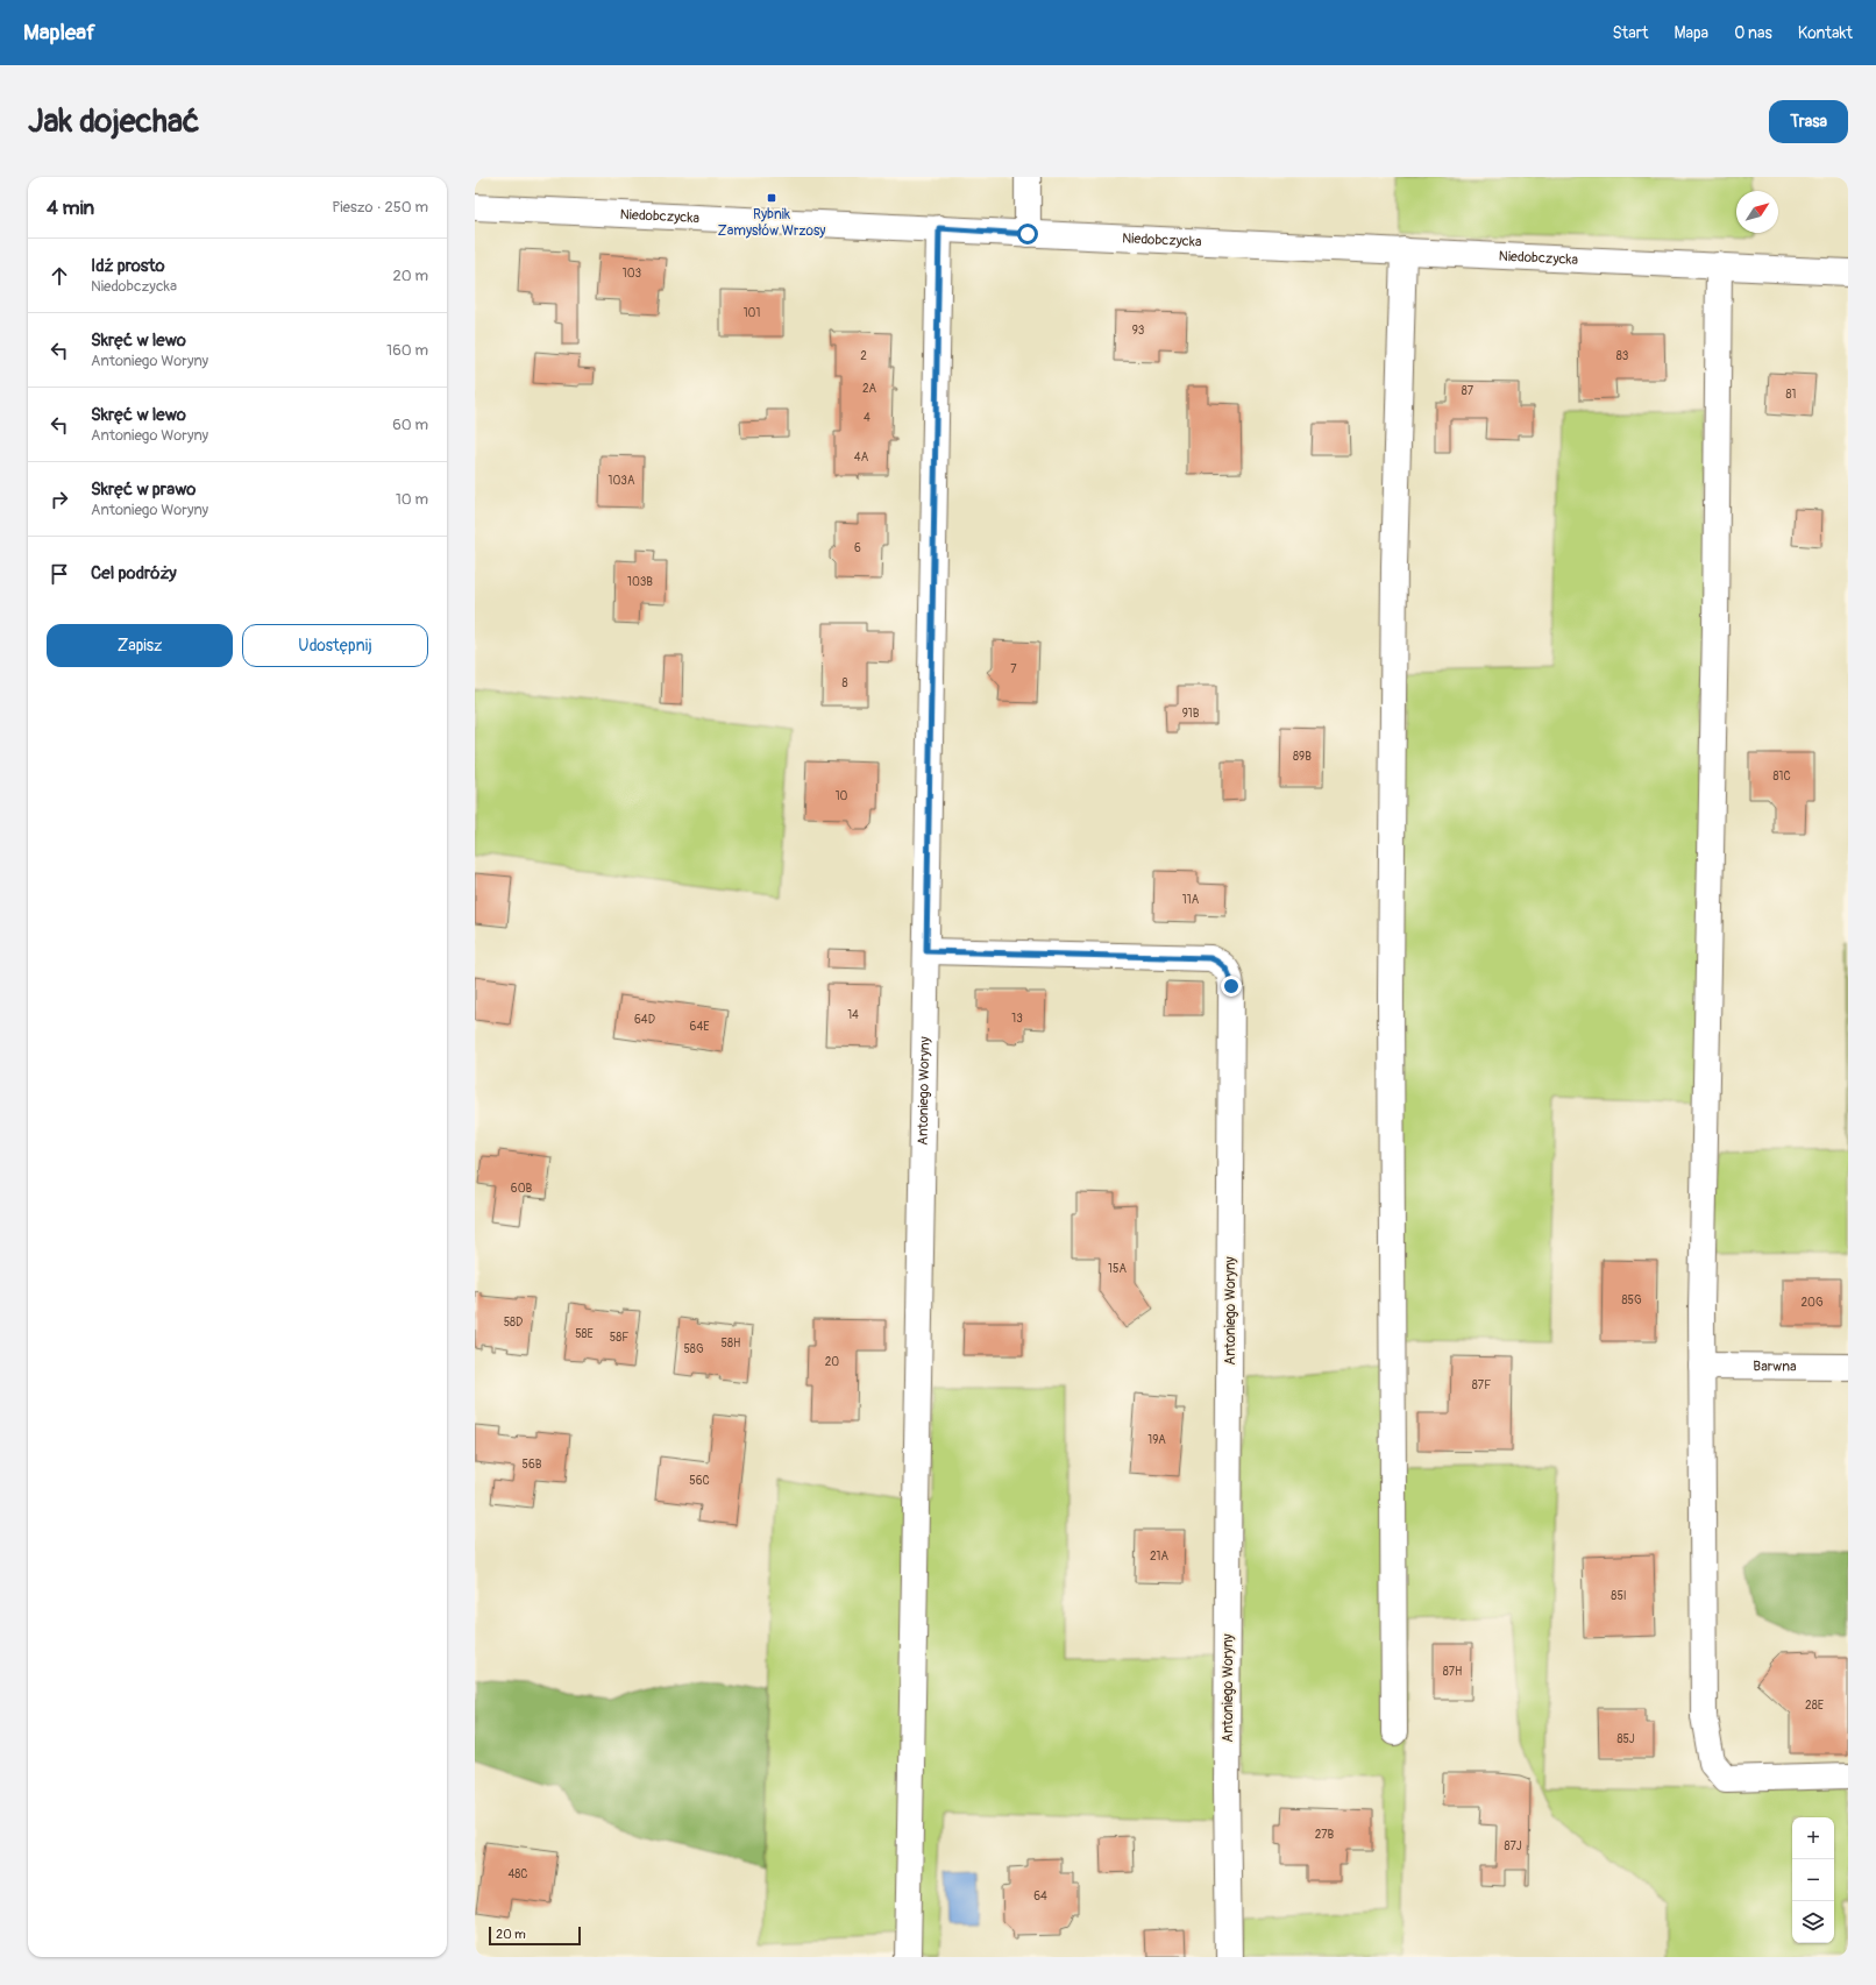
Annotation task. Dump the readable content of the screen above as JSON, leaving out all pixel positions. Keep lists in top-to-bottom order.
{
  "streets": {
    "street": ["Niedobczycka", "Antoniego Woryny", "Barwna"]
  },
  "crossings": [
    ["Niedobczycka", "Antoniego Woryny"]
  ],
  "places": {
    "transit": ["Rybnik Zamysłów Wrzosy"]
  },
  "house_numbers": [
    "103",
    "101",
    "93",
    "2",
    "83",
    "2A",
    "87",
    "81",
    "4",
    "4A",
    "103A",
    "6",
    "103B",
    "7",
    "8",
    "91B",
    "89B",
    "81C",
    "10",
    "11A",
    "14",
    "13",
    "64D",
    "64E",
    "60B",
    "15A",
    "85G",
    "20G",
    "58D",
    "58E",
    "58F",
    "58H",
    "58G",
    "20",
    "87F",
    "19A",
    "56B",
    "56C",
    "21A",
    "85I",
    "87H",
    "28E",
    "85J",
    "27B",
    "87J",
    "48C",
    "64"
  ],
  "scale_bar": "20 m",
  "north": "top right",
  "page": {
    "header": "Mapleaf",
    "nav": [
      "Start",
      "Mapa",
      "O nas",
      "Kontakt"
    ],
    "buttons": [
      "Trasa",
      ["Zapisz", "Udostępnij"]
    ],
    "title": "Jak dojechać",
    "heading": ["4 min", "Pieszo · 250 m"],
    "list": [
      ["Idź prosto", "Niedobczycka", "20 m"],
      ["Skręć w lewo", "Antoniego Woryny", "160 m"],
      ["Skręć w lewo", "Antoniego Woryny", "60 m"],
      ["Skręć w prawo", "Antoniego Woryny", "10 m"],
      "Cel podróży"
    ],
    "map_buttons": ["+", "−"],
    "scale": "20 m"
  }
}
